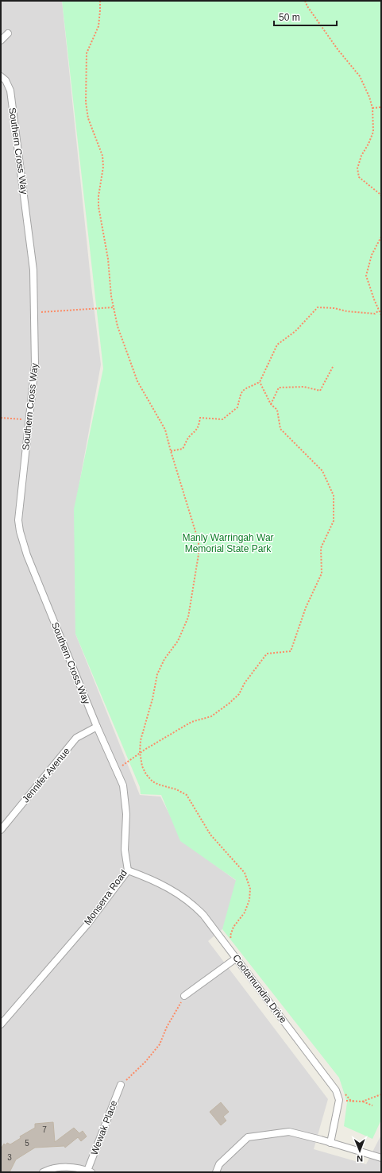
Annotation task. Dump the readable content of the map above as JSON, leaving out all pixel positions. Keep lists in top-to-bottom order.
{
  "streets": {
    "street": [
      "Southern Cross Way",
      "Jennifer Avenue",
      "Monserra Road",
      "Cootamundra Drive",
      "Wewak Place"
    ]
  },
  "crossings": [
    ["Southern Cross Way", "Jennifer Avenue"],
    ["Southern Cross Way", "Monserra Road"],
    ["Jennifer Avenue", "Monserra Road"],
    ["Monserra Road", "Cootamundra Drive"]
  ],
  "parks": ["Manly Warringah War Memorial State Park"],
  "house_numbers": ["7", "5", "3"],
  "scale_bar": "50 m",
  "north": "bottom"
}
